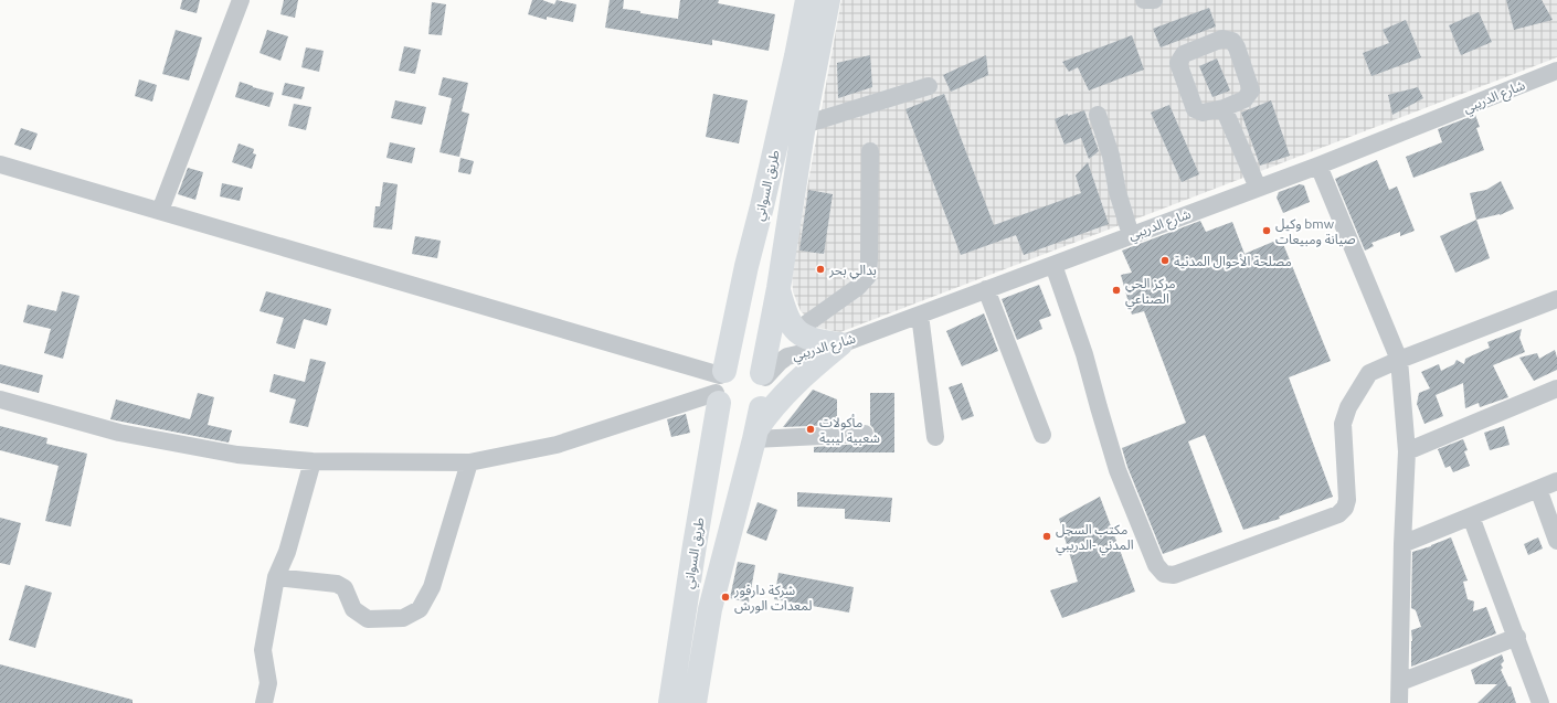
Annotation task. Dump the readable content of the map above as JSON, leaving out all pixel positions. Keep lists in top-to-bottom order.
{
  "streets": {
    "highway": ["طريق السواني"],
    "street": ["شارع الدريبي"]
  },
  "crossings": [
    ["شارع الدريبي", "طريق السواني"]
  ],
  "places": [
    "وكيل bmw صيانة ومبيعات",
    "مصلحة الأحوال المدنية",
    "بدالي بحر",
    "مركز الحي الصناعي",
    "مأكولات شعبية ليبية",
    "مكتب السجل المدني -الدريبي",
    "شركة دارفور لمعدات الورش"
  ]
}
